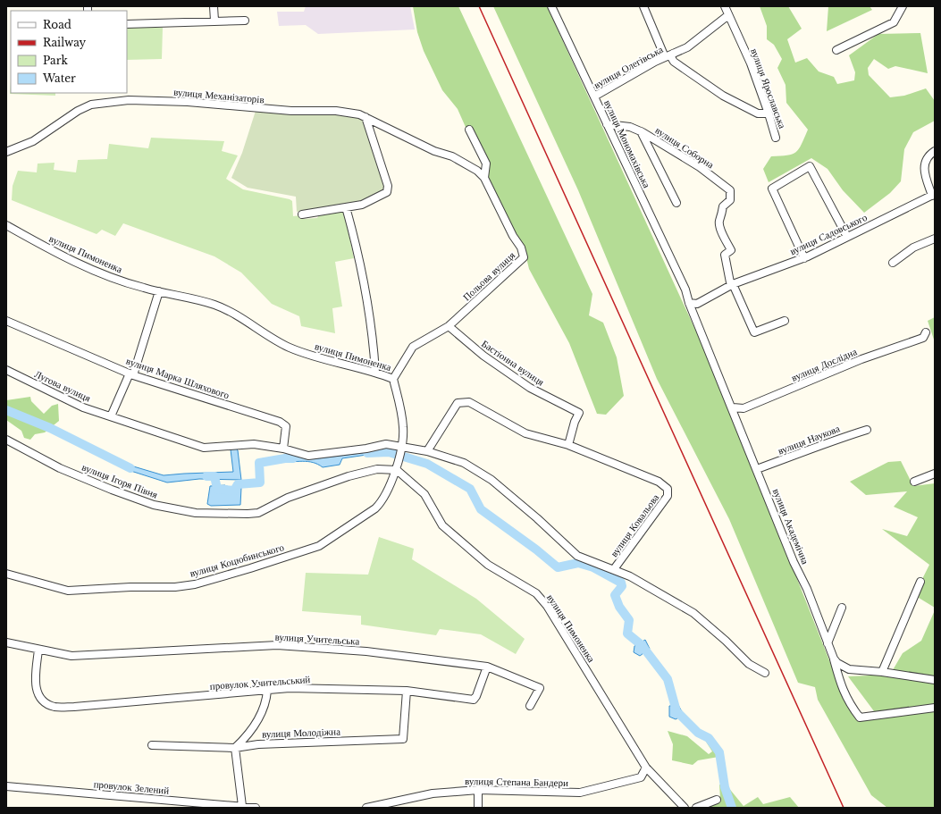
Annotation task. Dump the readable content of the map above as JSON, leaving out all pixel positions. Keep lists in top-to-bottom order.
{
  "streets": {
    "street": [
      "вулиця Олегівська",
      "вулиця Ярославська",
      "вулиця Механізаторів",
      "вулиця Мономахівська",
      "вулиця Соборна",
      "вулиця Садовського",
      "вулиця Пимоненка",
      "Польова вулиця",
      "Бастіонна вулиця",
      "вулиця Дослідна",
      "вулиця Марка Шляхового",
      "Лугова вулиця",
      "вулиця Наукова",
      "вулиця Ігоря Півня",
      "вулиця Ковальова",
      "вулиця Академічна",
      "вулиця Коцюбинського",
      "вулиця Учительська",
      "провулок Учительський",
      "вулиця Молодіжна",
      "вулиця Степана Бандери",
      "провулок Зелений"
    ]
  },
  "crossings": [
    ["вулиця Олегівська", "вулиця Ярославська"],
    ["вулиця Олегівська", "вулиця Мономахівська"],
    ["вулиця Механізаторів", "Польова вулиця"],
    ["вулиця Мономахівська", "вулиця Соборна"],
    ["вулиця Мономахівська", "вулиця Садовського"],
    ["вулиця Мономахівська", "вулиця Академічна"],
    ["вулиця Соборна", "вулиця Садовського"],
    ["вулиця Садовського", "вулиця Академічна"],
    ["вулиця Пимоненка", "Польова вулиця"],
    ["вулиця Пимоненка", "вулиця Ігоря Півня"],
    ["вулиця Пимоненка", "вулиця Ковальова"],
    ["вулиця Пимоненка", "вулиця Коцюбинського"],
    ["вулиця Пимоненка", "вулиця Степана Бандери"],
    ["Польова вулиця", "Бастіонна вулиця"],
    ["Бастіонна вулиця", "вулиця Ковальова"],
    ["вулиця Марка Шляхового", "Лугова вулиця"],
    ["вулиця Наукова", "вулиця Академічна"],
    ["вулиця Ігоря Півня", "вулиця Коцюбинського"],
    ["вулиця Учительська", "провулок Учительський"],
    ["провулок Учительський", "вулиця Молодіжна"]
  ],
  "legend": [
    "Road",
    "Railway",
    "Park",
    "Water"
  ]
}
